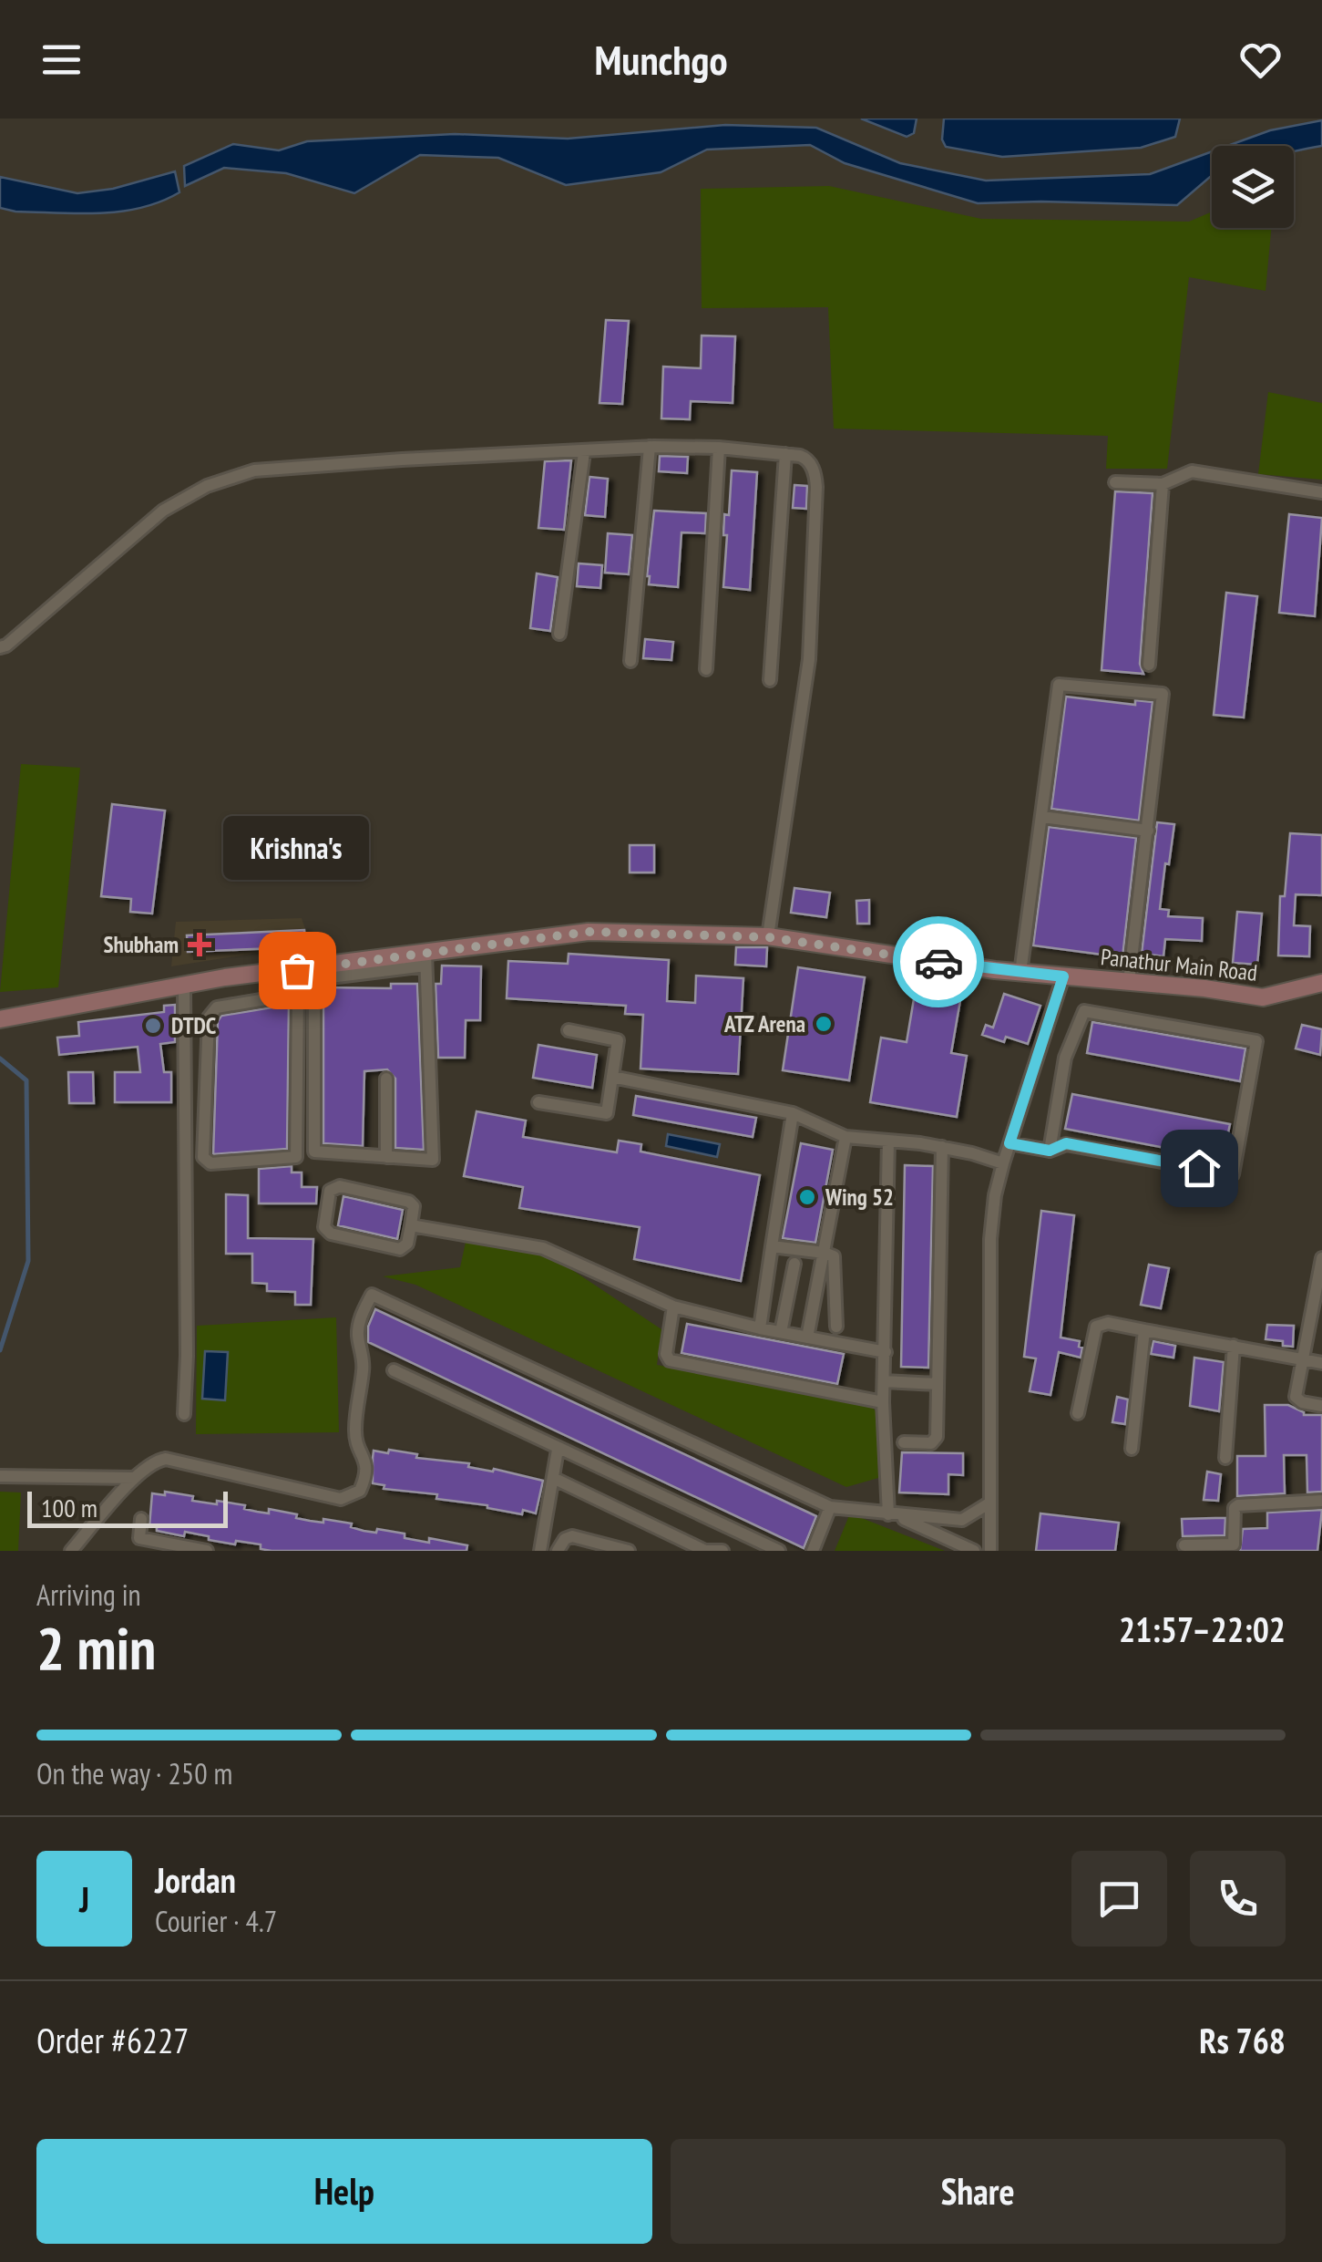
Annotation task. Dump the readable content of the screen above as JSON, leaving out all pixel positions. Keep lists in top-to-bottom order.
{
  "streets": {
    "street": ["Panathur Main Road"]
  },
  "places": {
    "health": ["Shubham"],
    "other": [
      "Krishna's",
      "ATZ Arena",
      "DTDC",
      "Wing 52"
    ]
  },
  "scale_bar": "100 m",
  "page": {
    "header": "Munchgo",
    "bubble": "Krishna's",
    "scale": "100 m",
    "heading": ["2 min", "Arriving in", "21:57–22:02"],
    "panel": [
      "Jordan",
      "Courier · 4.7",
      "Order #6227",
      "Rs 768"
    ],
    "bar": "On the way · 250 m",
    "round": "J",
    "buttons": ["Help", "Share"]
  }
}
